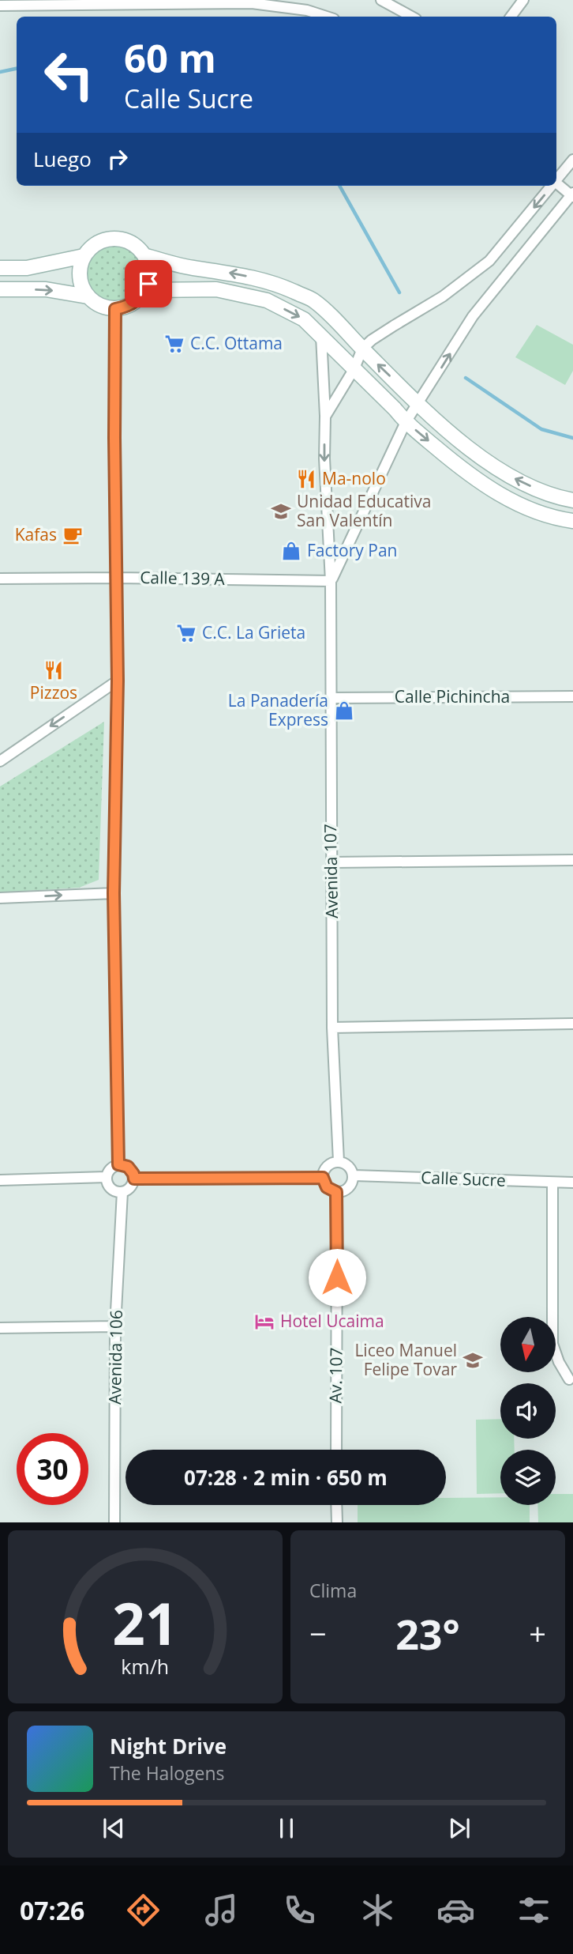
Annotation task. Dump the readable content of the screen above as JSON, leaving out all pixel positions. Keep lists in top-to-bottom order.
{
  "streets": {
    "street": [
      "Calle 139 A",
      "Calle Pichincha",
      "Avenida 107",
      "Calle Sucre",
      "Avenida 106",
      "Av. 107"
    ]
  },
  "crossings": [
    ["Calle 139 A", "Avenida 107"],
    ["Calle Pichincha", "Avenida 107"],
    ["Avenida 107", "Calle Sucre"],
    ["Avenida 107", "Av. 107"],
    ["Calle Sucre", "Av. 107"]
  ],
  "places": {
    "supermarket": ["C.C. Ottama", "C.C. La Grieta"],
    "restaurant": ["Ma-nolo", "Pizzos"],
    "school or university": ["Unidad Educativa San Valentín", "Liceo Manuel Felipe Tovar"],
    "cafe": ["Kafas"],
    "shop": ["Factory Pan", "La Panadería Express"],
    "hotel": ["Hotel Ucaima"]
  },
  "north": "bottom",
  "page": {
    "turn": ["60 m", "Calle Sucre"],
    "then": "Luego",
    "limit": "30",
    "trip": "07:28 · 2 min · 650 m",
    "tile": "Clima",
    "heat": ["−", "23°", "+"],
    "song": ["Night Drive", "The Halogens"],
    "tabs": "07:26",
    "gauge": ["21", "km/h"]
  }
}
